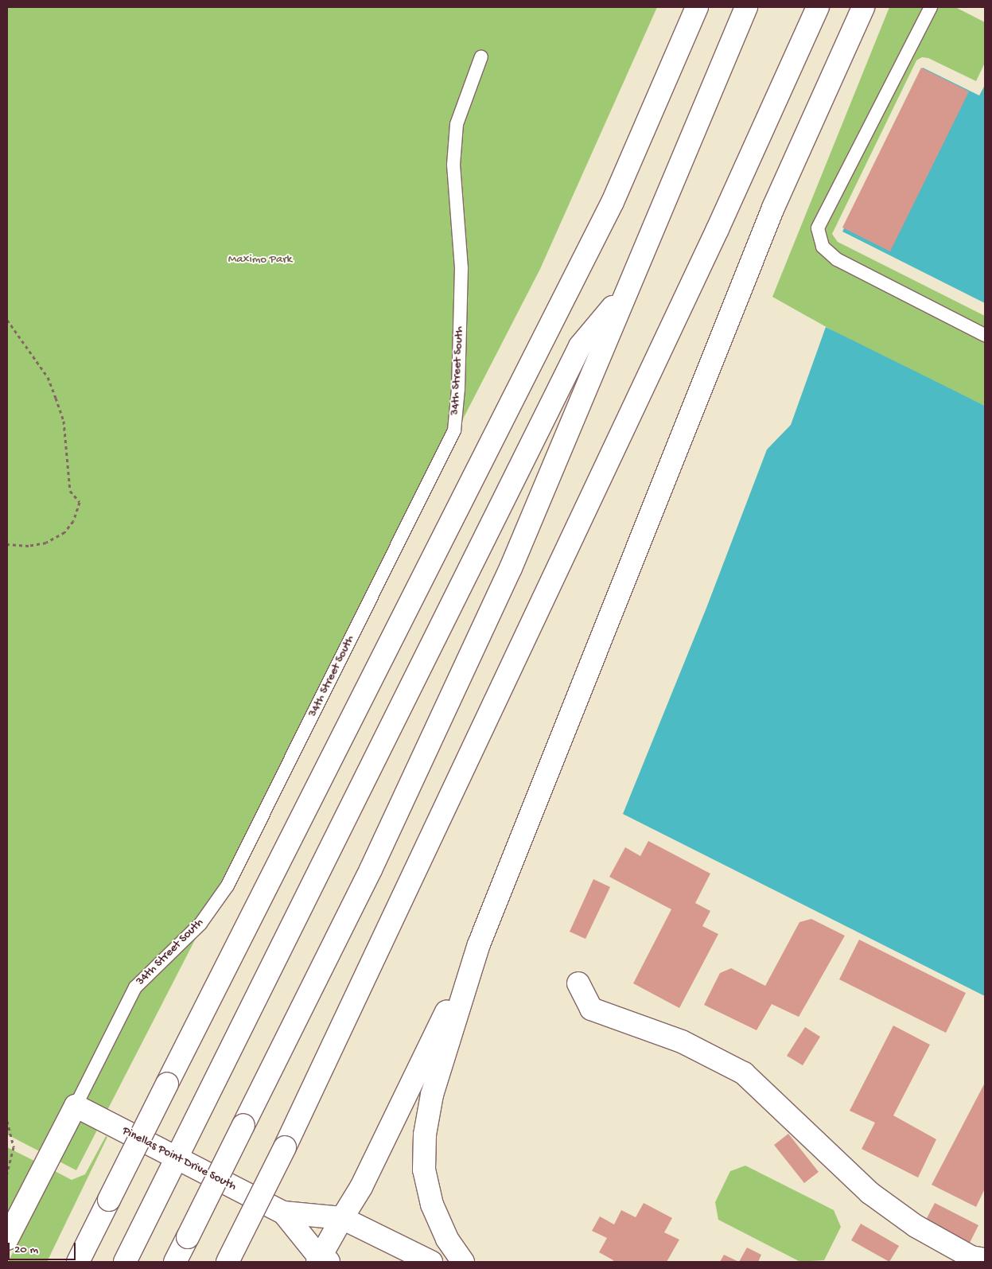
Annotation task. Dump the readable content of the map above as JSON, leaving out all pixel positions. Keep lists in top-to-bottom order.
{
  "streets": {
    "main road": ["34th Street South", "Pinellas Point Drive South"]
  },
  "crossings": [
    ["34th Street South", "Pinellas Point Drive South"]
  ],
  "parks": ["Maximo Park"],
  "scale_bar": "20 m"
}
